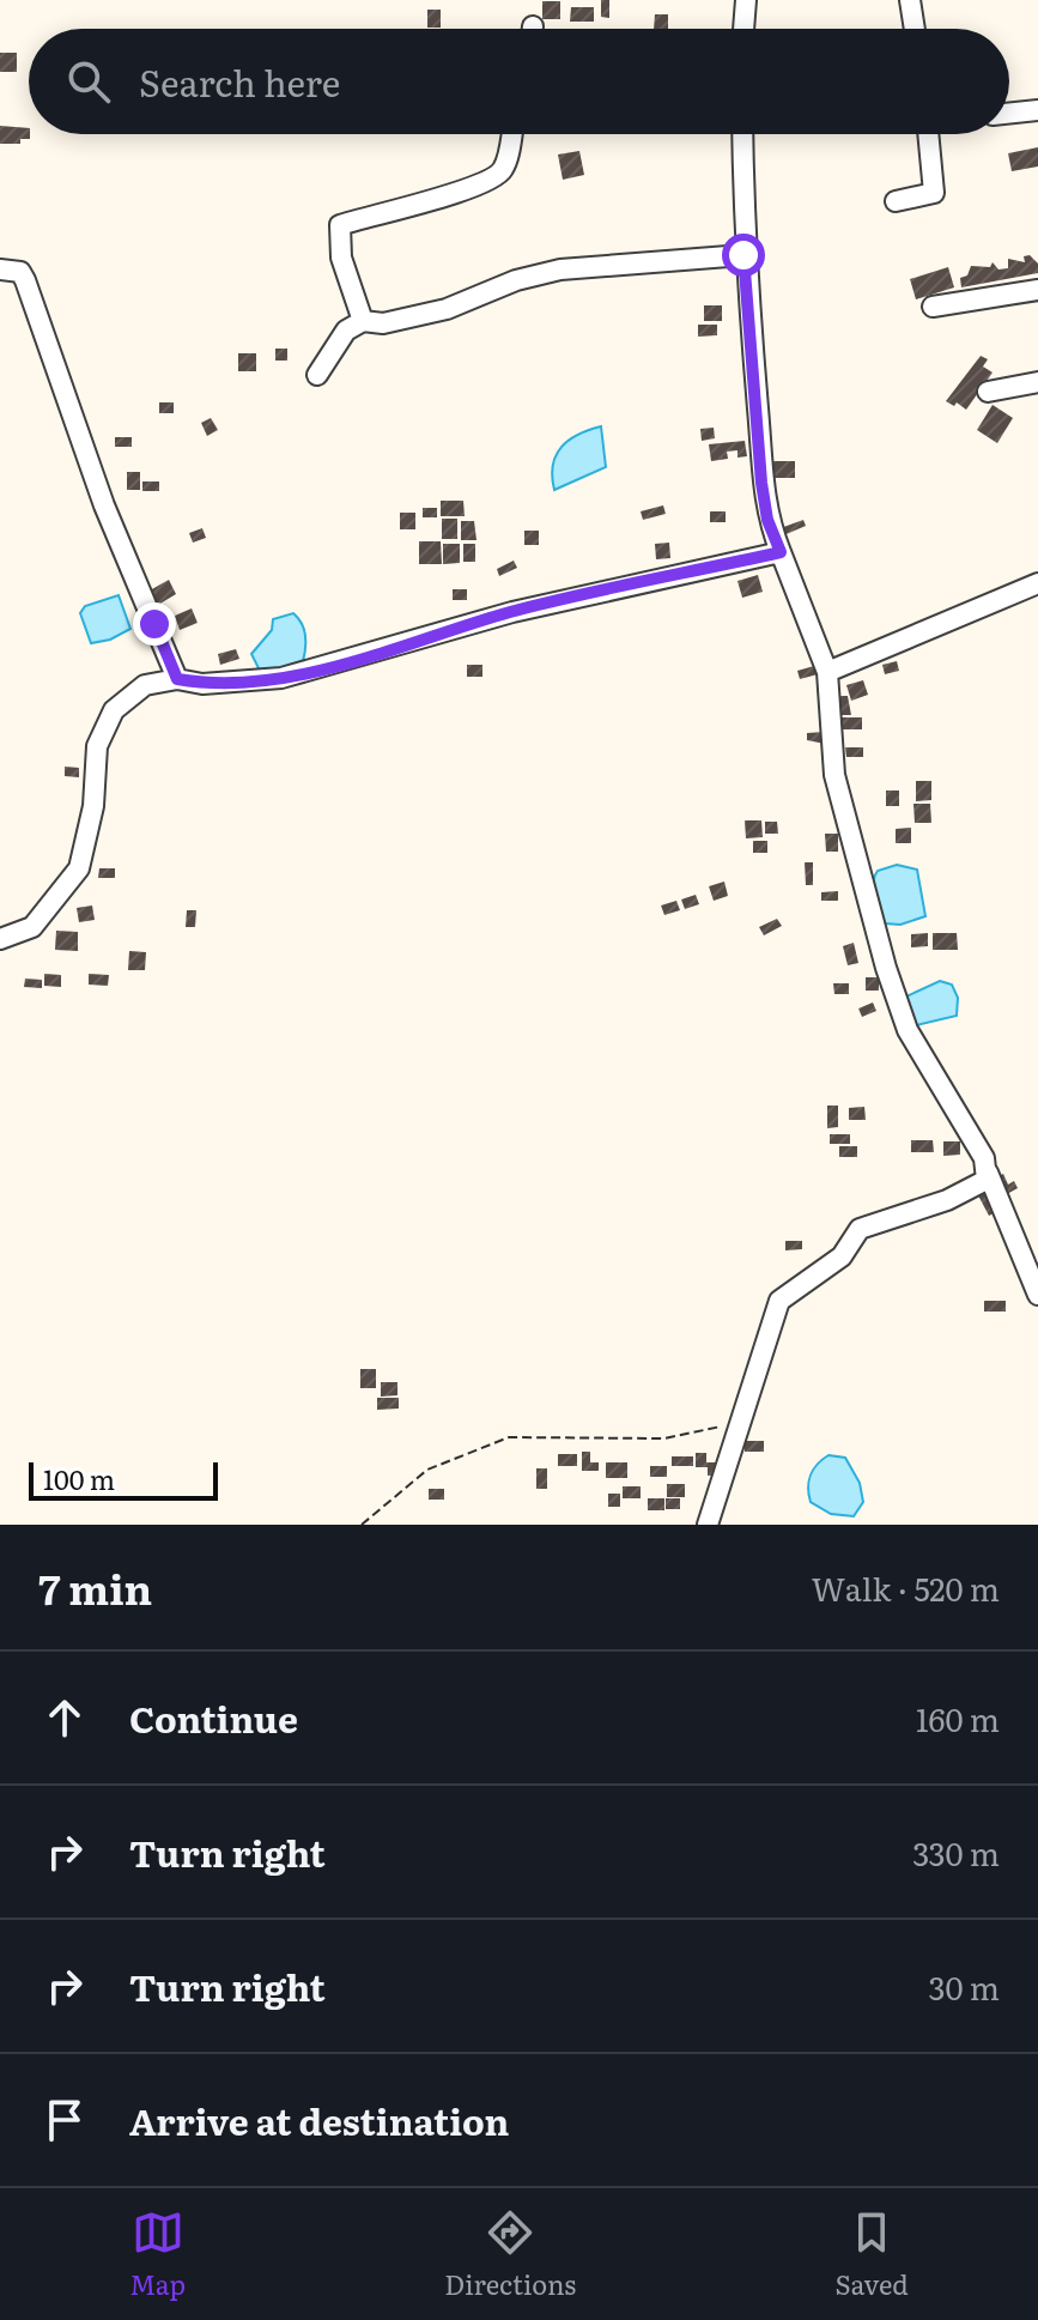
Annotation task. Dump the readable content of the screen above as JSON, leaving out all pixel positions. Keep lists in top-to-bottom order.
{
  "scale_bar": "100 m",
  "page": {
    "search": "Search here",
    "scale": "100 m",
    "heading": ["7 min", "Walk · 520 m"],
    "list": [
      ["Continue", "160 m"],
      ["Turn right", "330 m"],
      ["Turn right", "30 m"],
      "Arrive at destination"
    ],
    "nav": ["Map", "Directions", "Saved"]
  }
}
